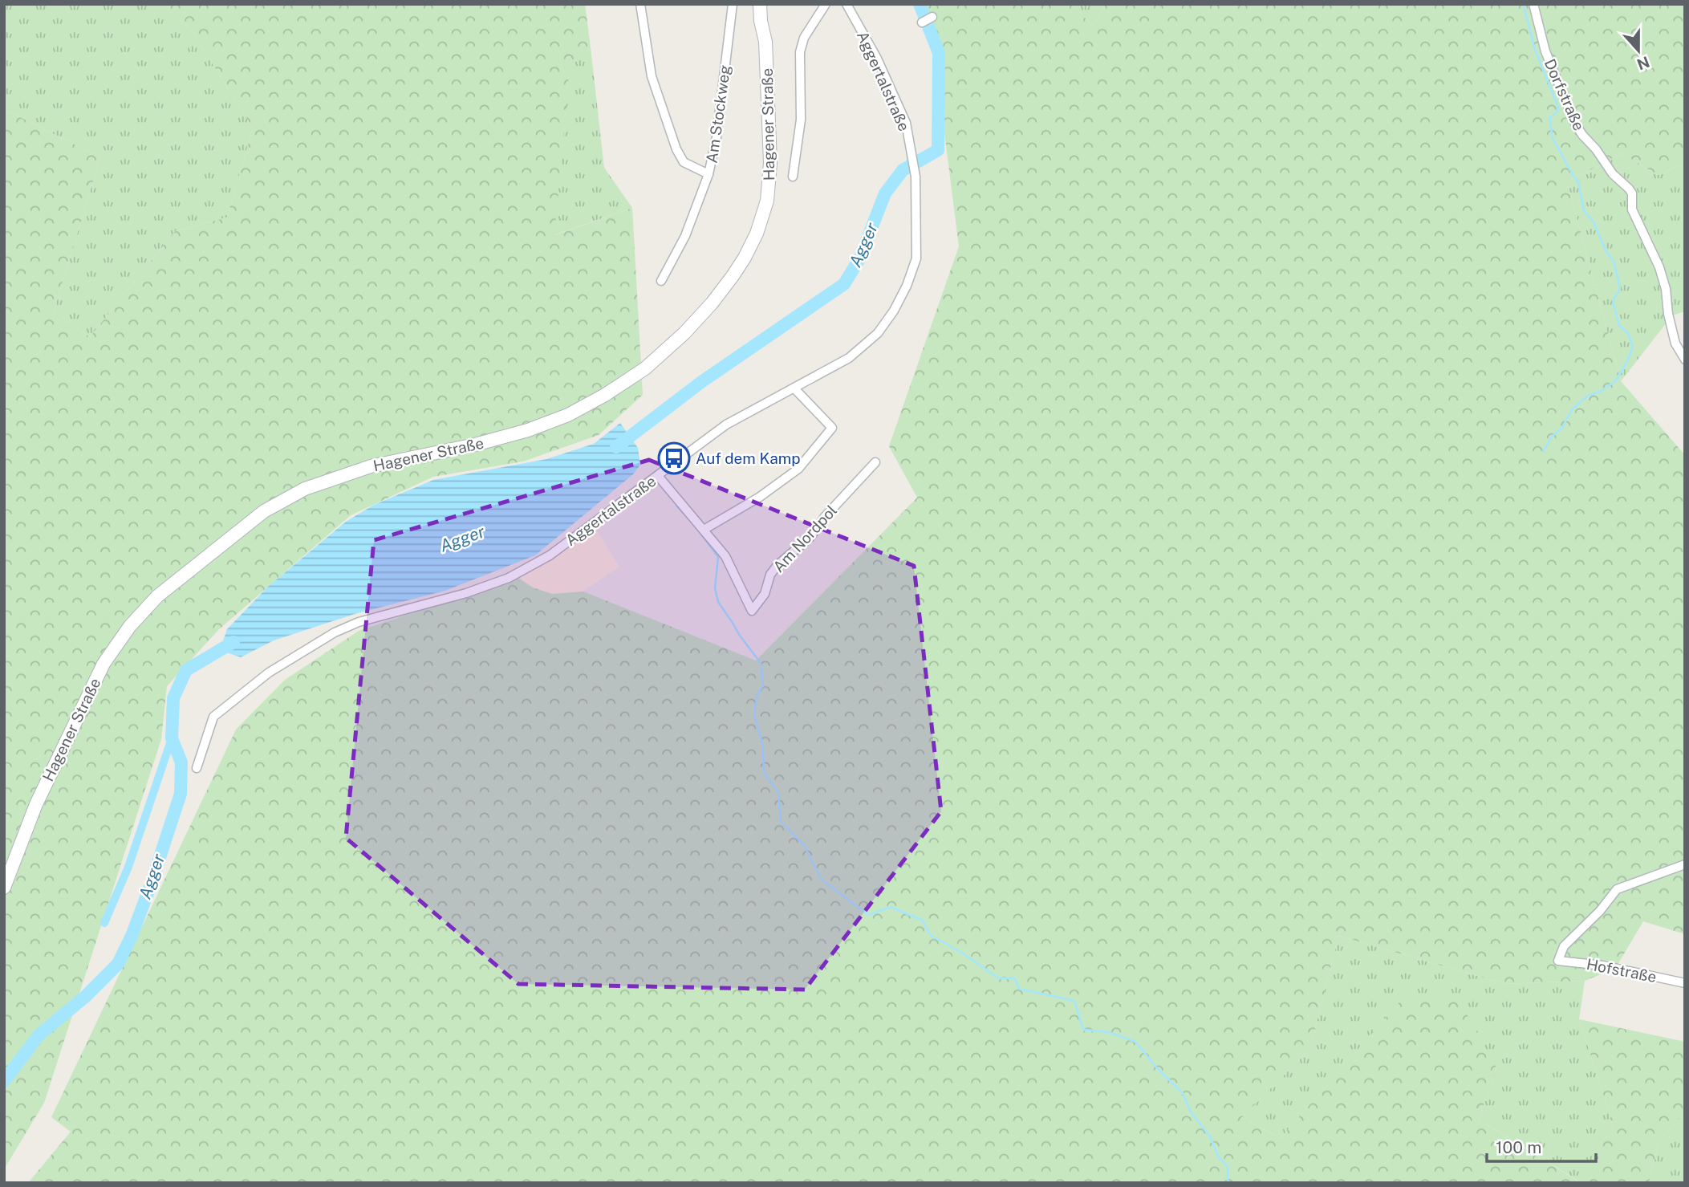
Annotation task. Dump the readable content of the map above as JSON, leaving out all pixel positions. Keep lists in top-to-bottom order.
{
  "streets": {
    "main road": ["Hagener Straße"],
    "street": [
      "Aggertalstraße",
      "Dorfstraße",
      "Am Stockweg",
      "Am Nordpol",
      "Hofstraße"
    ]
  },
  "water": ["Agger"],
  "places": {
    "bus stop": ["Auf dem Kamp"]
  },
  "scale_bar": "100 m",
  "north": "bottom"
}
